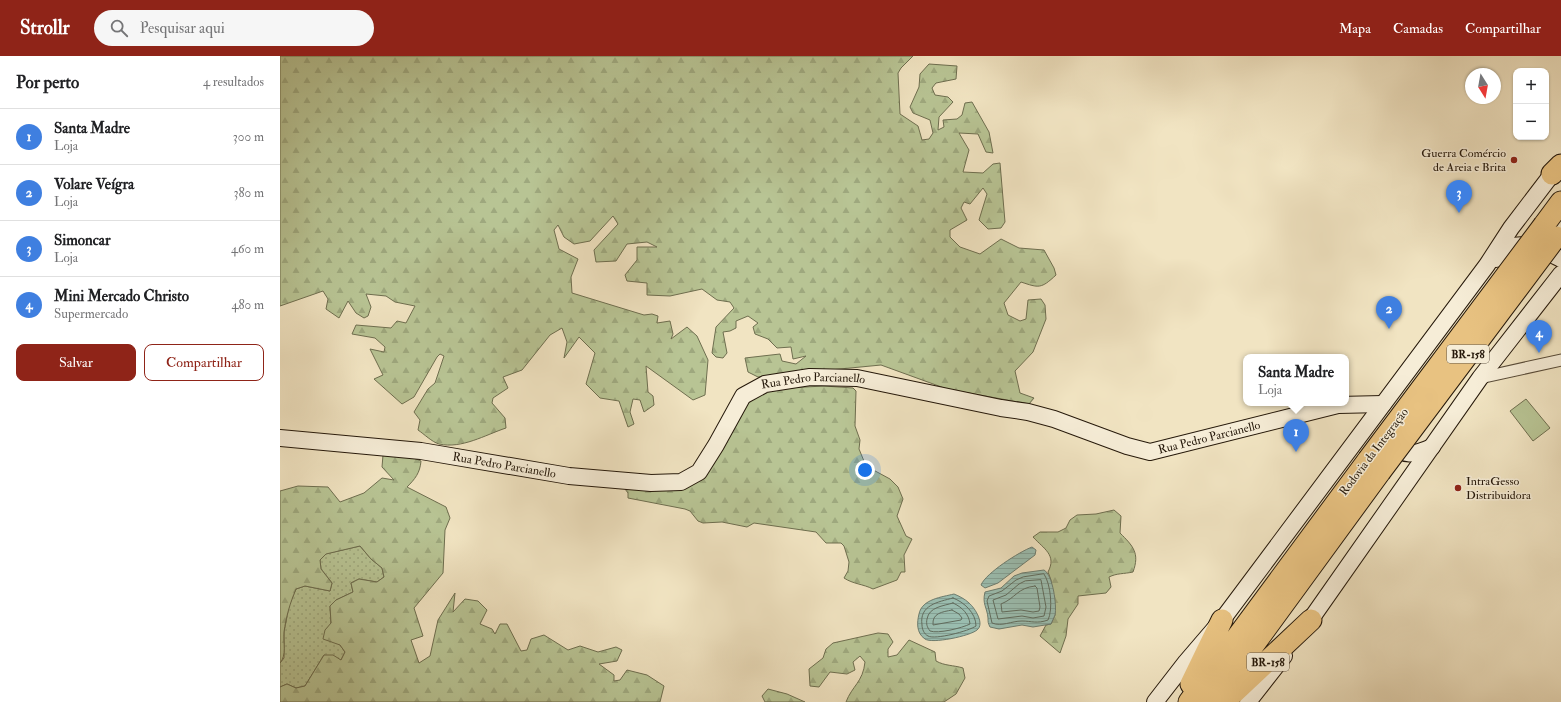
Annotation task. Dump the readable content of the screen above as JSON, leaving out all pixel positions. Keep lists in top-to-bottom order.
{
  "streets": {
    "highway": ["BR-158", "Rodovia da Integração"],
    "main road": ["Rua Pedro Parcianello"]
  },
  "crossings": [
    ["BR-158", "Rua Pedro Parcianello"]
  ],
  "places": ["Guerra Comércio de Areia e Brita", "IntraGesso Distribuidora"],
  "north": "bottom",
  "page": {
    "header": "Strollr",
    "search": "Pesquisar aqui",
    "nav": ["Mapa", "Camadas", "Compartilhar"],
    "heading": ["Por perto", "4 resultados"],
    "map_buttons": ["+", "−"],
    "list": [
      {
        "mark": "1",
        "name": "Santa Madre",
        "note": "Loja",
        "value": "300 m"
      },
      {
        "mark": "2",
        "name": "Volare Veígra",
        "note": "Loja",
        "value": "380 m"
      },
      {
        "mark": "3",
        "name": "Simoncar",
        "note": "Loja",
        "value": "460 m"
      },
      {
        "mark": "4",
        "name": "Mini Mercado Christo",
        "note": "Supermercado",
        "value": "480 m"
      }
    ],
    "pins": [
      "3",
      "2",
      "4",
      "1"
    ],
    "buttons": ["Salvar", "Compartilhar"],
    "popup": ["Santa Madre", "Loja"]
  }
}
